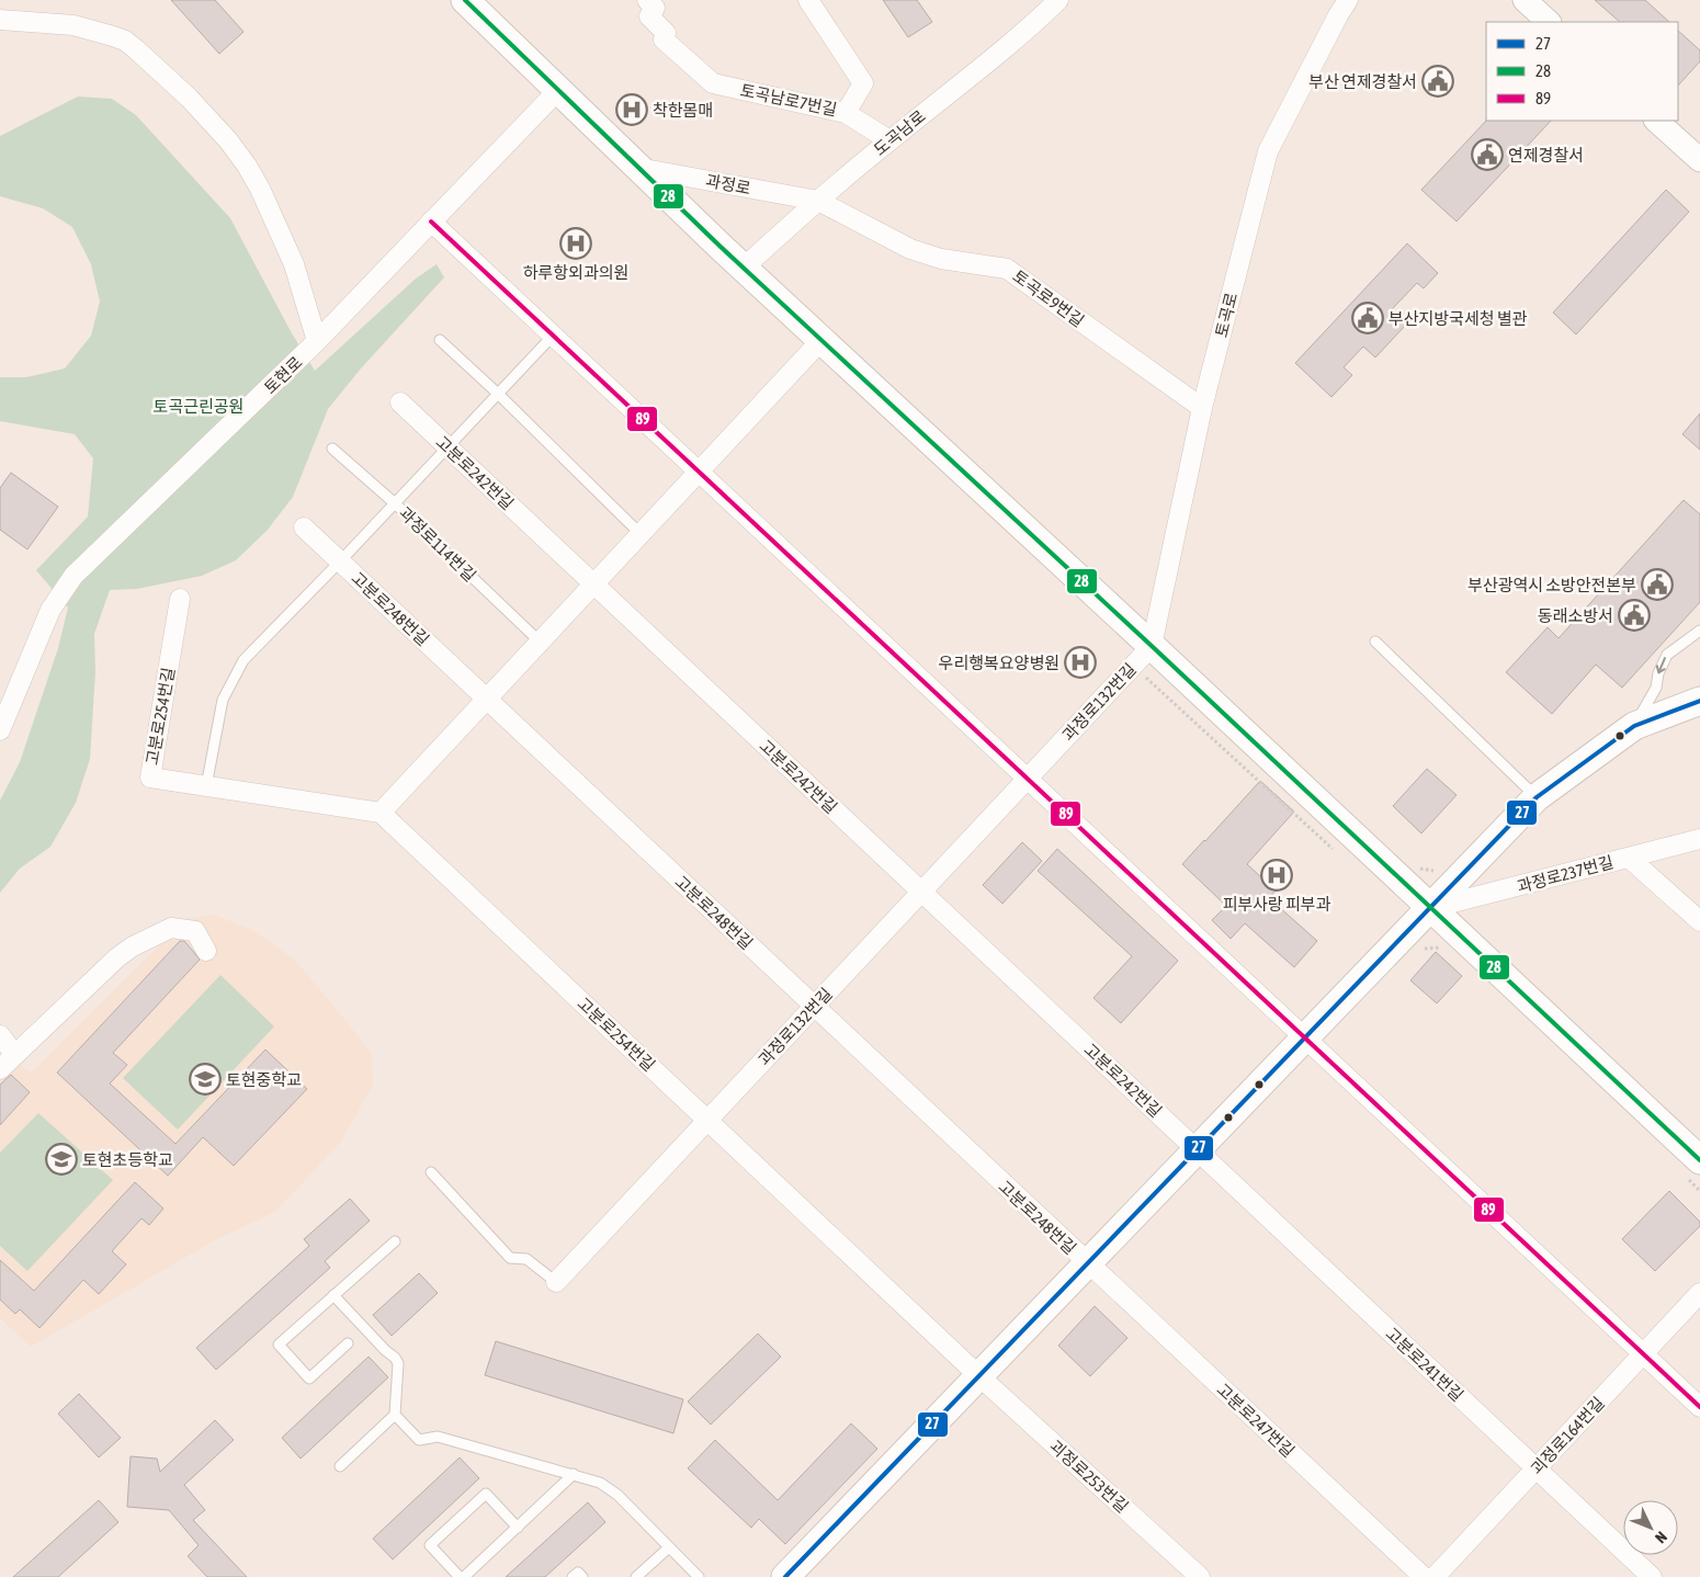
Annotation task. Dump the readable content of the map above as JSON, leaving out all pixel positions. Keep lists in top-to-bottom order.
{
  "streets": {
    "street": [
      "토곡남로7번길",
      "도곡남로",
      "과정로",
      "토곡로9번길",
      "토곡로",
      "토현로",
      "고분로242번길",
      "고분로248번길",
      "과정로132번길",
      "고분로254번길",
      "과정로237번길",
      "고분로241번길",
      "고분로247번길",
      "괴정로164번길",
      "괴정로253번길"
    ],
    "lane": ["과정로114번길"]
  },
  "crossings": [
    ["토곡남로7번길", "도곡남로"],
    ["도곡남로", "과정로"],
    ["도곡남로", "토곡로9번길"],
    ["과정로", "토곡로9번길"],
    ["토곡로9번길", "토곡로"],
    ["토곡로", "과정로132번길"],
    ["고분로242번길", "과정로132번길"],
    ["고분로242번길", "고분로241번길"],
    ["고분로248번길", "과정로132번길"],
    ["고분로248번길", "고분로254번길"],
    ["고분로248번길", "고분로247번길"],
    ["과정로132번길", "고분로254번길"],
    ["고분로254번길", "괴정로253번길"],
    ["고분로241번길", "괴정로164번길"]
  ],
  "parks": ["토곡근린공원"],
  "places": {
    "public building": [
      "부산 연제경찰서",
      "연제경찰서",
      "부산지방국세청 별관",
      "부산광역시 소방안전본부",
      "동래소방서"
    ],
    "hospital": [
      "착한몸매",
      "하루항외과의원",
      "우리행복요양병원",
      "피부사랑 피부과"
    ],
    "school or university": ["토현중학교", "토현초등학교"]
  },
  "lines": ["transit line 28", "transit line 89", "transit line 27"],
  "legend": ["27", "28", "89"],
  "north": "bottom right"
}
